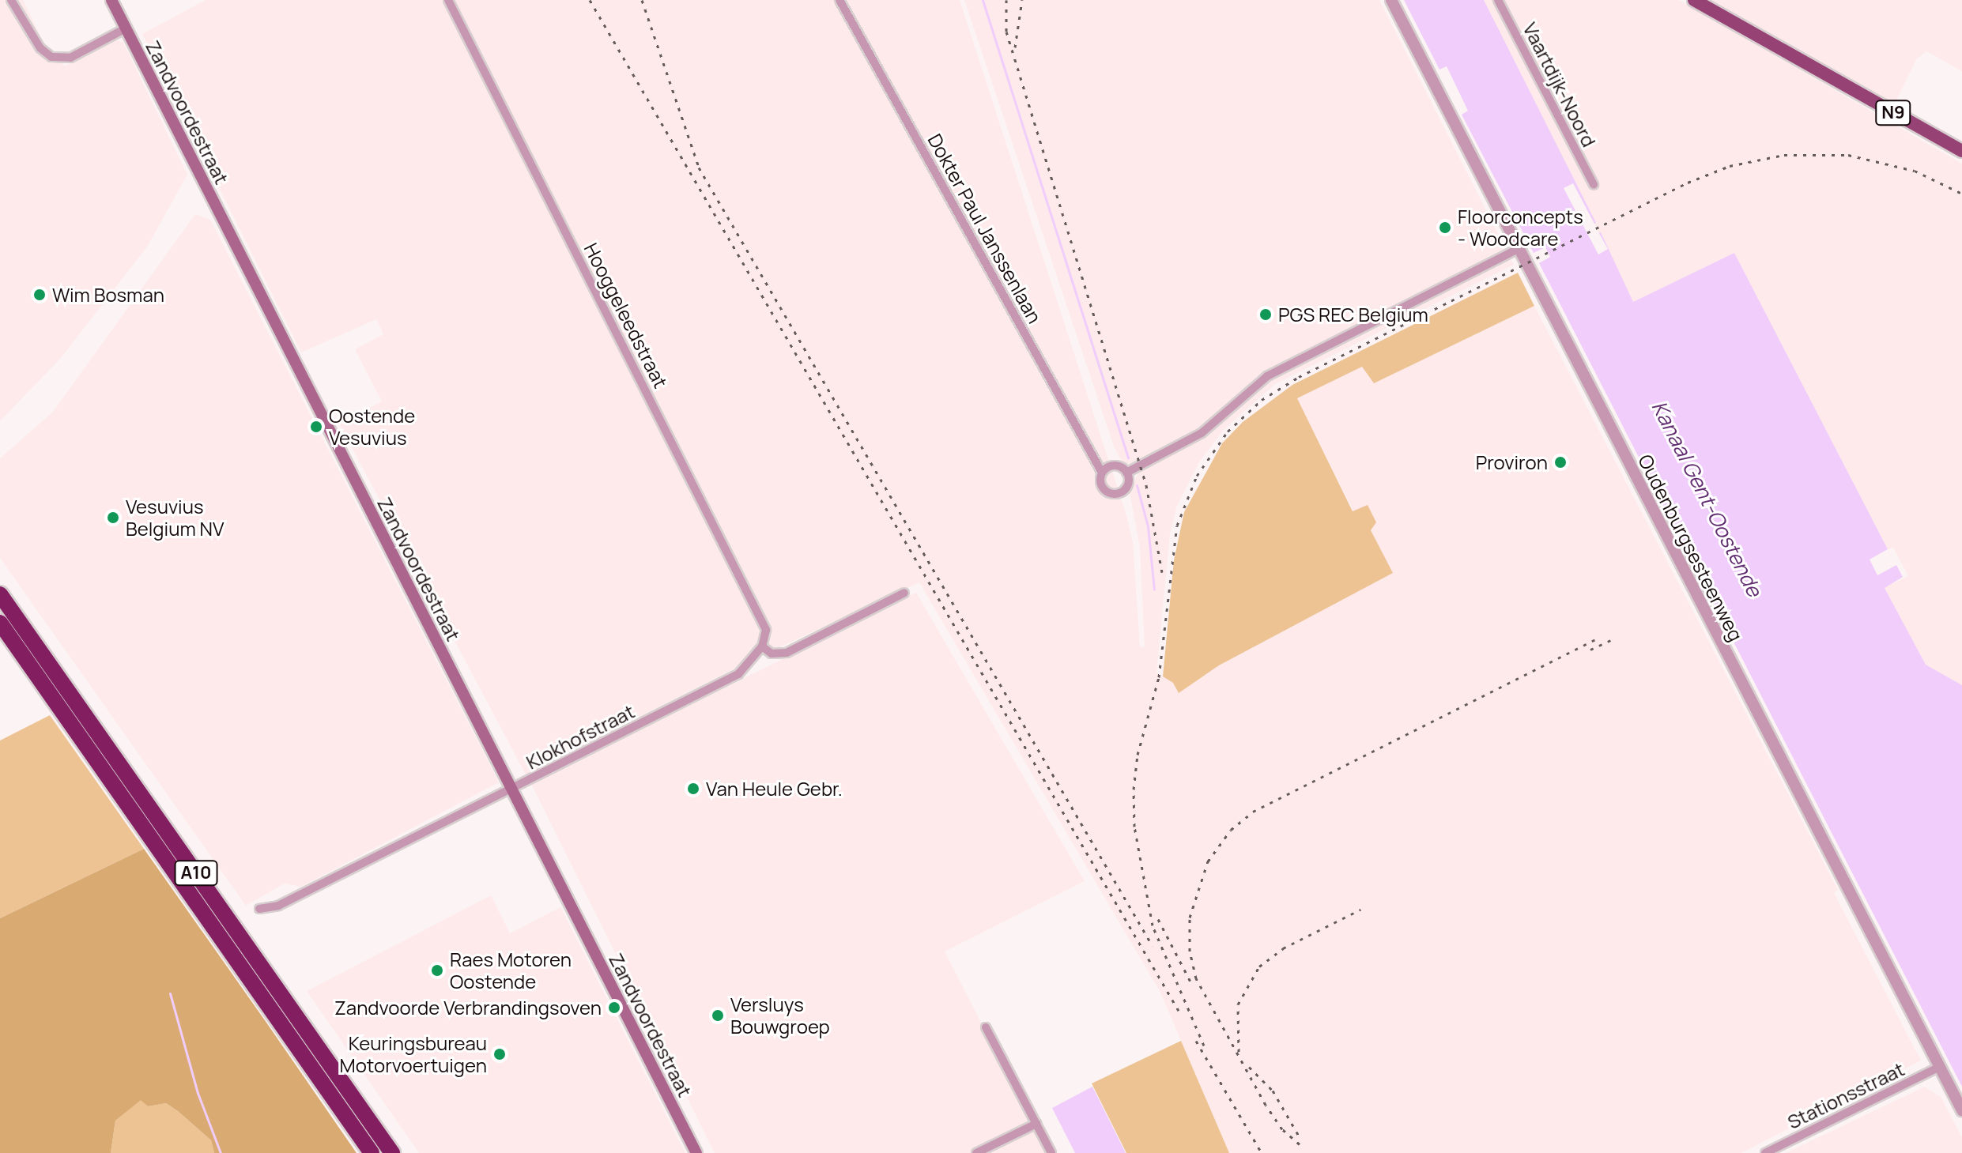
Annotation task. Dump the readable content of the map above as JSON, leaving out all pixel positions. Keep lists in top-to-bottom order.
{
  "streets": {
    "highway": ["A10"],
    "main road": ["Zandvoordestraat", "N9"],
    "street": [
      "Vaartdijk-Noord",
      "Dokter Paul Janssenlaan",
      "Hooggeleedstraat",
      "Oudenburgsesteenweg",
      "Klokhofstraat",
      "Stationsstraat"
    ]
  },
  "crossings": [
    ["Zandvoordestraat", "Klokhofstraat"],
    ["Dokter Paul Janssenlaan", "Oudenburgsesteenweg"],
    ["Hooggeleedstraat", "Klokhofstraat"],
    ["Oudenburgsesteenweg", "Stationsstraat"]
  ],
  "water": ["Kanaal Gent-Oostende"],
  "places": [
    "Floorconcepts - Woodcare",
    "Wim Bosman",
    "PGS REC Belgium",
    "Oostende Vesuvius",
    "Proviron",
    "Vesuvius Belgium NV",
    "Van Heule Gebr.",
    "Raes Motoren Oostende",
    "Zandvoorde Verbrandingsoven",
    "Versluys Bouwgroep",
    "Keuringsbureau Motorvoertuigen"
  ]
}
